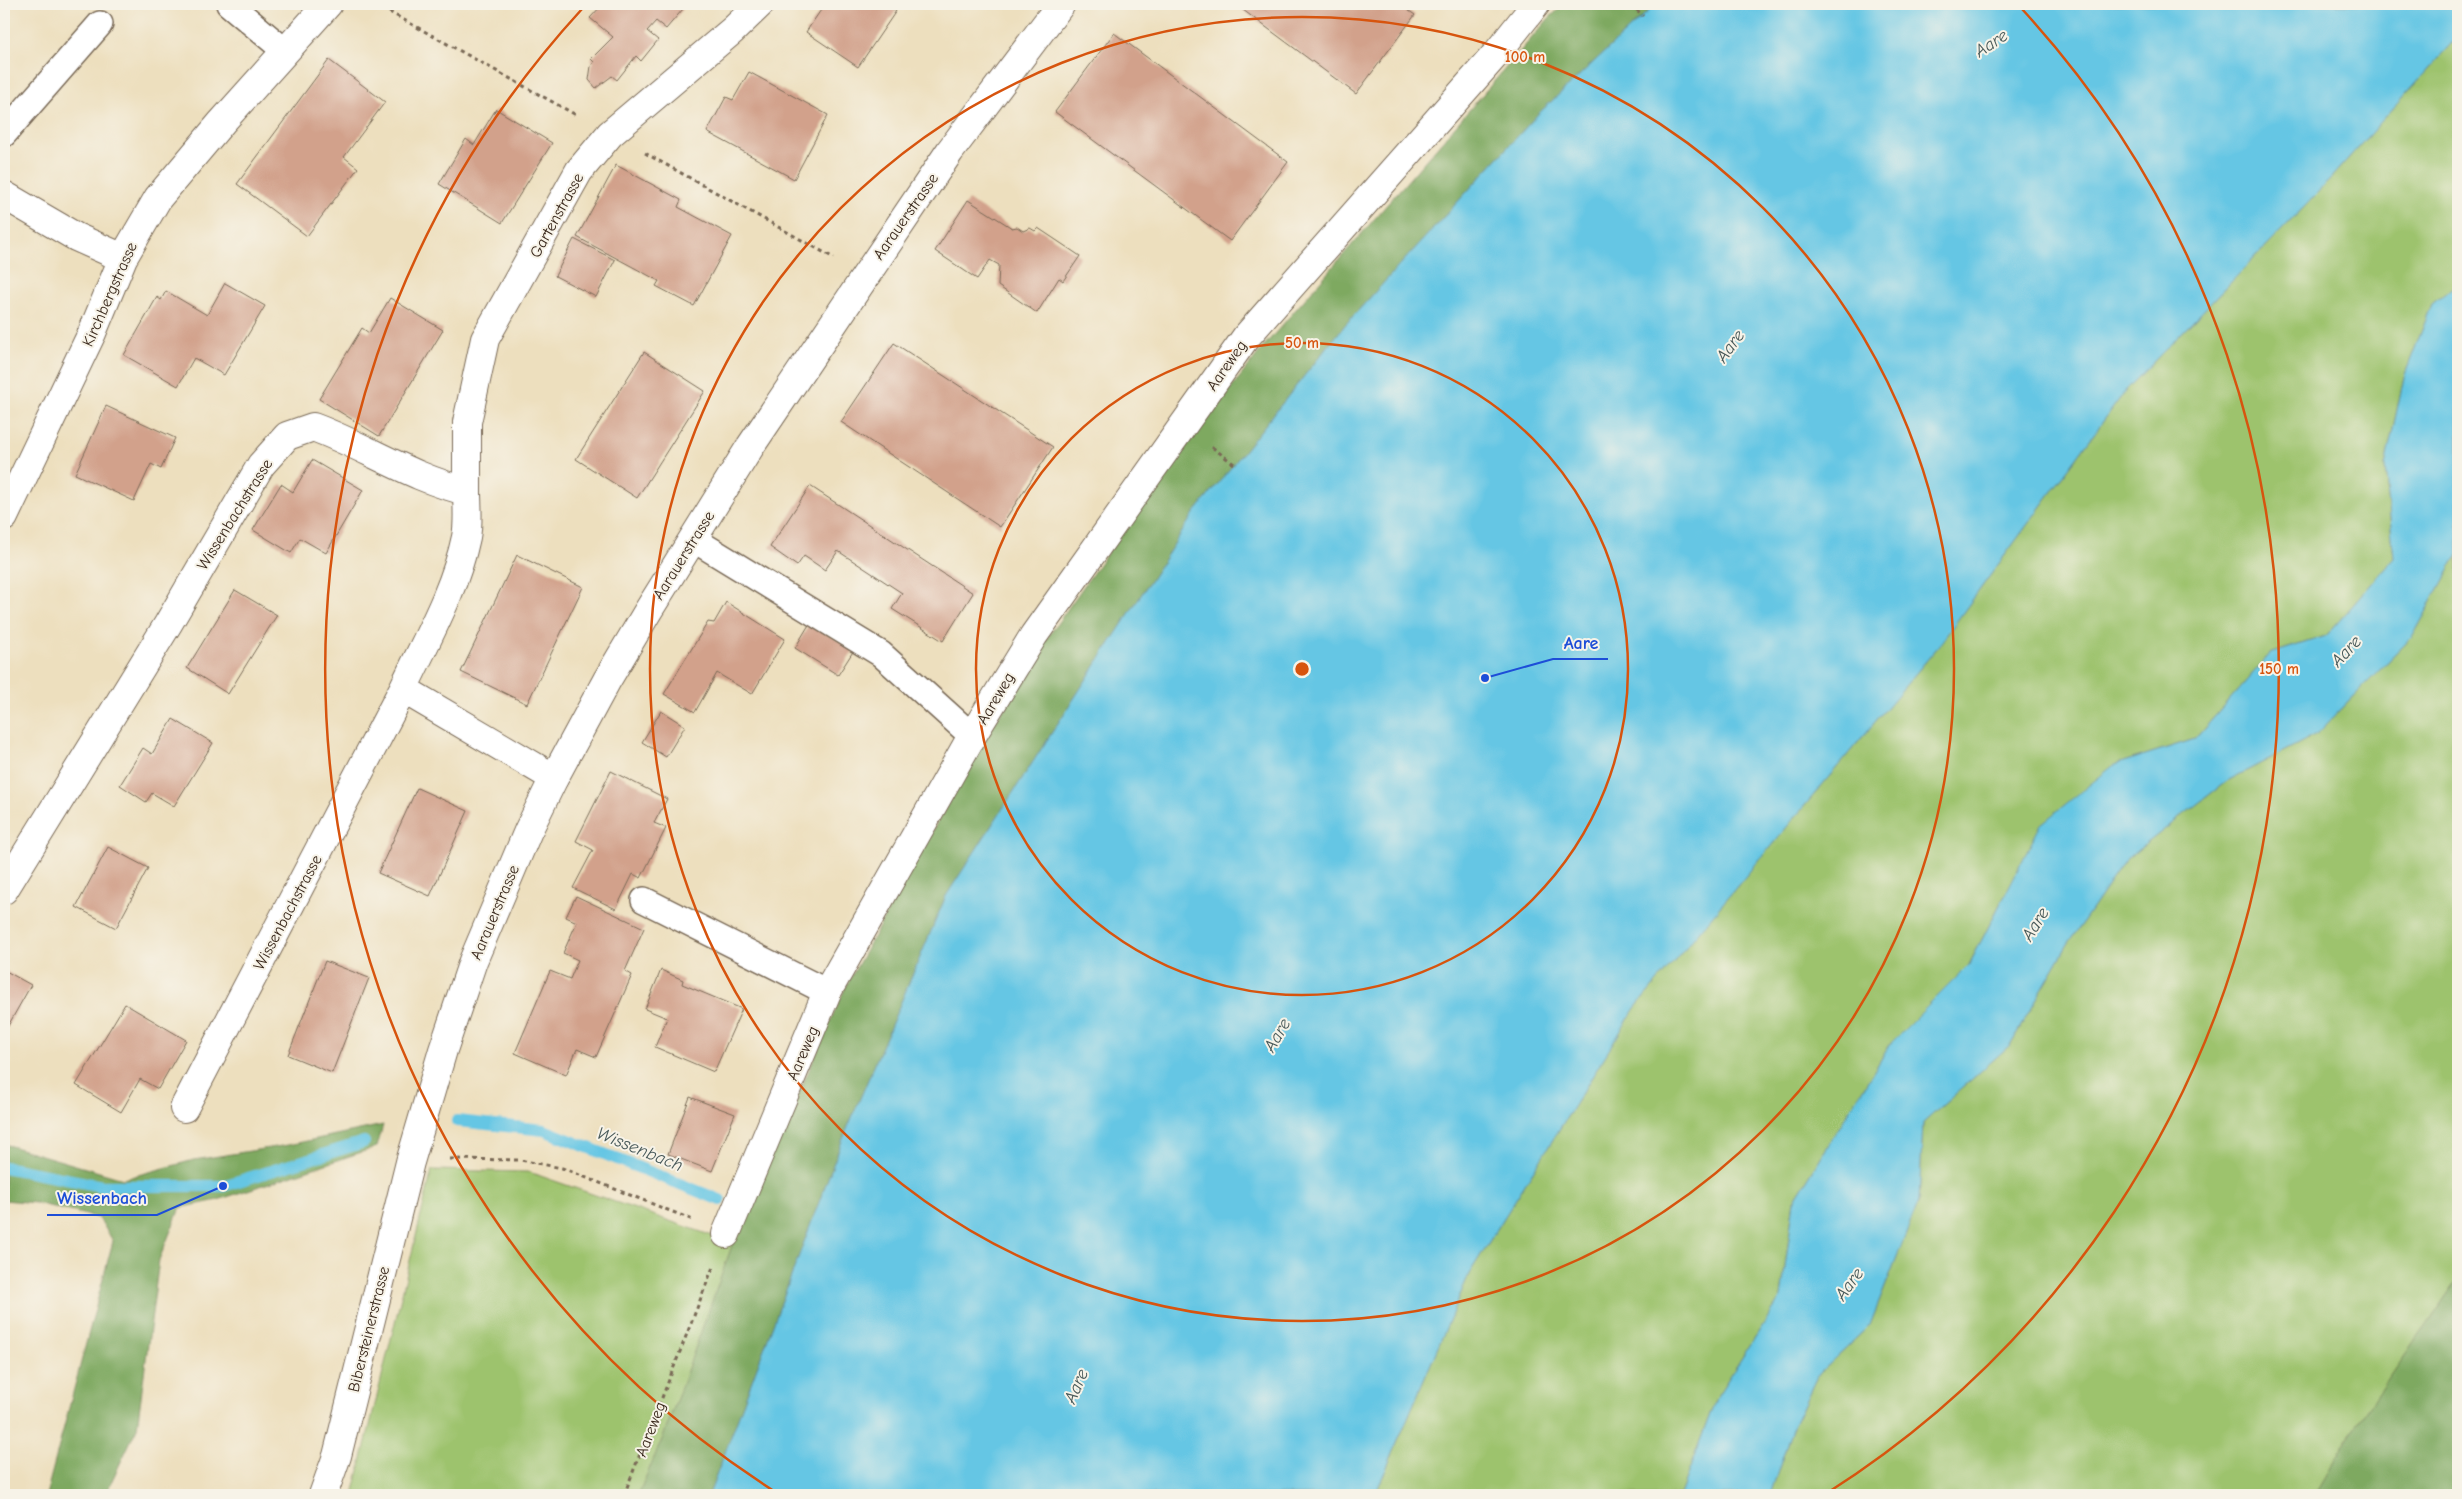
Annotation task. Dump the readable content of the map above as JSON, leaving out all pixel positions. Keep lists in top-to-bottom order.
{
  "streets": {
    "street": [
      "Gartenstrasse",
      "Aarauerstrasse",
      "Kirchbergstrasse",
      "Aareweg",
      "Wissenbachstrasse",
      "Bibersteinerstrasse"
    ]
  },
  "crossings": [
    ["Gartenstrasse", "Wissenbachstrasse"],
    ["Aarauerstrasse", "Bibersteinerstrasse"]
  ],
  "water": ["Aare", "Wissenbach"],
  "places": ["Aare", "Wissenbach"],
  "rings": ["100 m", "50 m", "150 m"]
}
